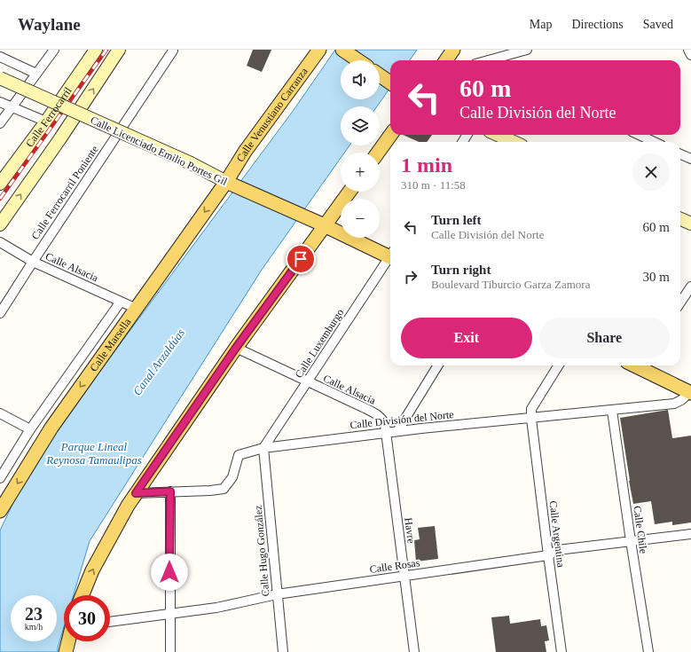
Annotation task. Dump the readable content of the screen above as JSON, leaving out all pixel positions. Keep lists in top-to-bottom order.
{
  "streets": {
    "main road": ["Calle Venustiano Carranza", "Calle Licenciado Emilio Portes Gil", "Calle Marsella"],
    "street": [
      "Calle Ferrocarril",
      "Calle Ferrocarril Poniente",
      "Calle Alsacia",
      "Calle Luxemburgo",
      "Calle División del Norte",
      "Calle Chile",
      "Havre",
      "Calle Argentina",
      "Calle Hugo González",
      "Calle Rosas"
    ]
  },
  "crossings": [
    ["Calle Venustiano Carranza", "Calle Licenciado Emilio Portes Gil"],
    ["Calle Venustiano Carranza", "Calle Marsella"],
    ["Calle Licenciado Emilio Portes Gil", "Calle Marsella"],
    ["Calle Ferrocarril Poniente", "Calle Alsacia"],
    ["Calle Alsacia", "Calle Luxemburgo"],
    ["Calle Alsacia", "Calle Marsella"],
    ["Calle Alsacia", "Calle División del Norte"],
    ["Calle Alsacia", "Havre"],
    ["Calle Luxemburgo", "Calle División del Norte"],
    ["Calle Luxemburgo", "Calle Hugo González"],
    ["Calle División del Norte", "Calle Chile"],
    ["Calle División del Norte", "Havre"],
    ["Calle División del Norte", "Calle Argentina"],
    ["Calle División del Norte", "Calle Hugo González"],
    ["Calle Chile", "Calle Rosas"],
    ["Havre", "Calle Rosas"],
    ["Calle Argentina", "Calle Rosas"],
    ["Calle Hugo González", "Calle Rosas"]
  ],
  "water": ["Canal Anzaldúas", "Parque Lineal Reynosa Tamaulipas"],
  "page": {
    "header": "Waylane",
    "nav": ["Map", "Directions", "Saved"],
    "map_buttons": ["+", "−"],
    "turn": ["60 m", "Calle División del Norte"],
    "heading": ["1 min", "310 m · 11:58"],
    "list": [
      {
        "name": "Turn left",
        "note": "Calle División del Norte",
        "value": "60 m"
      },
      {
        "name": "Turn right",
        "note": "Boulevard Tiburcio Garza Zamora",
        "value": "30 m"
      }
    ],
    "buttons": ["Exit", "Share"],
    "speed": "23 km/h",
    "limit": "30"
  }
}
